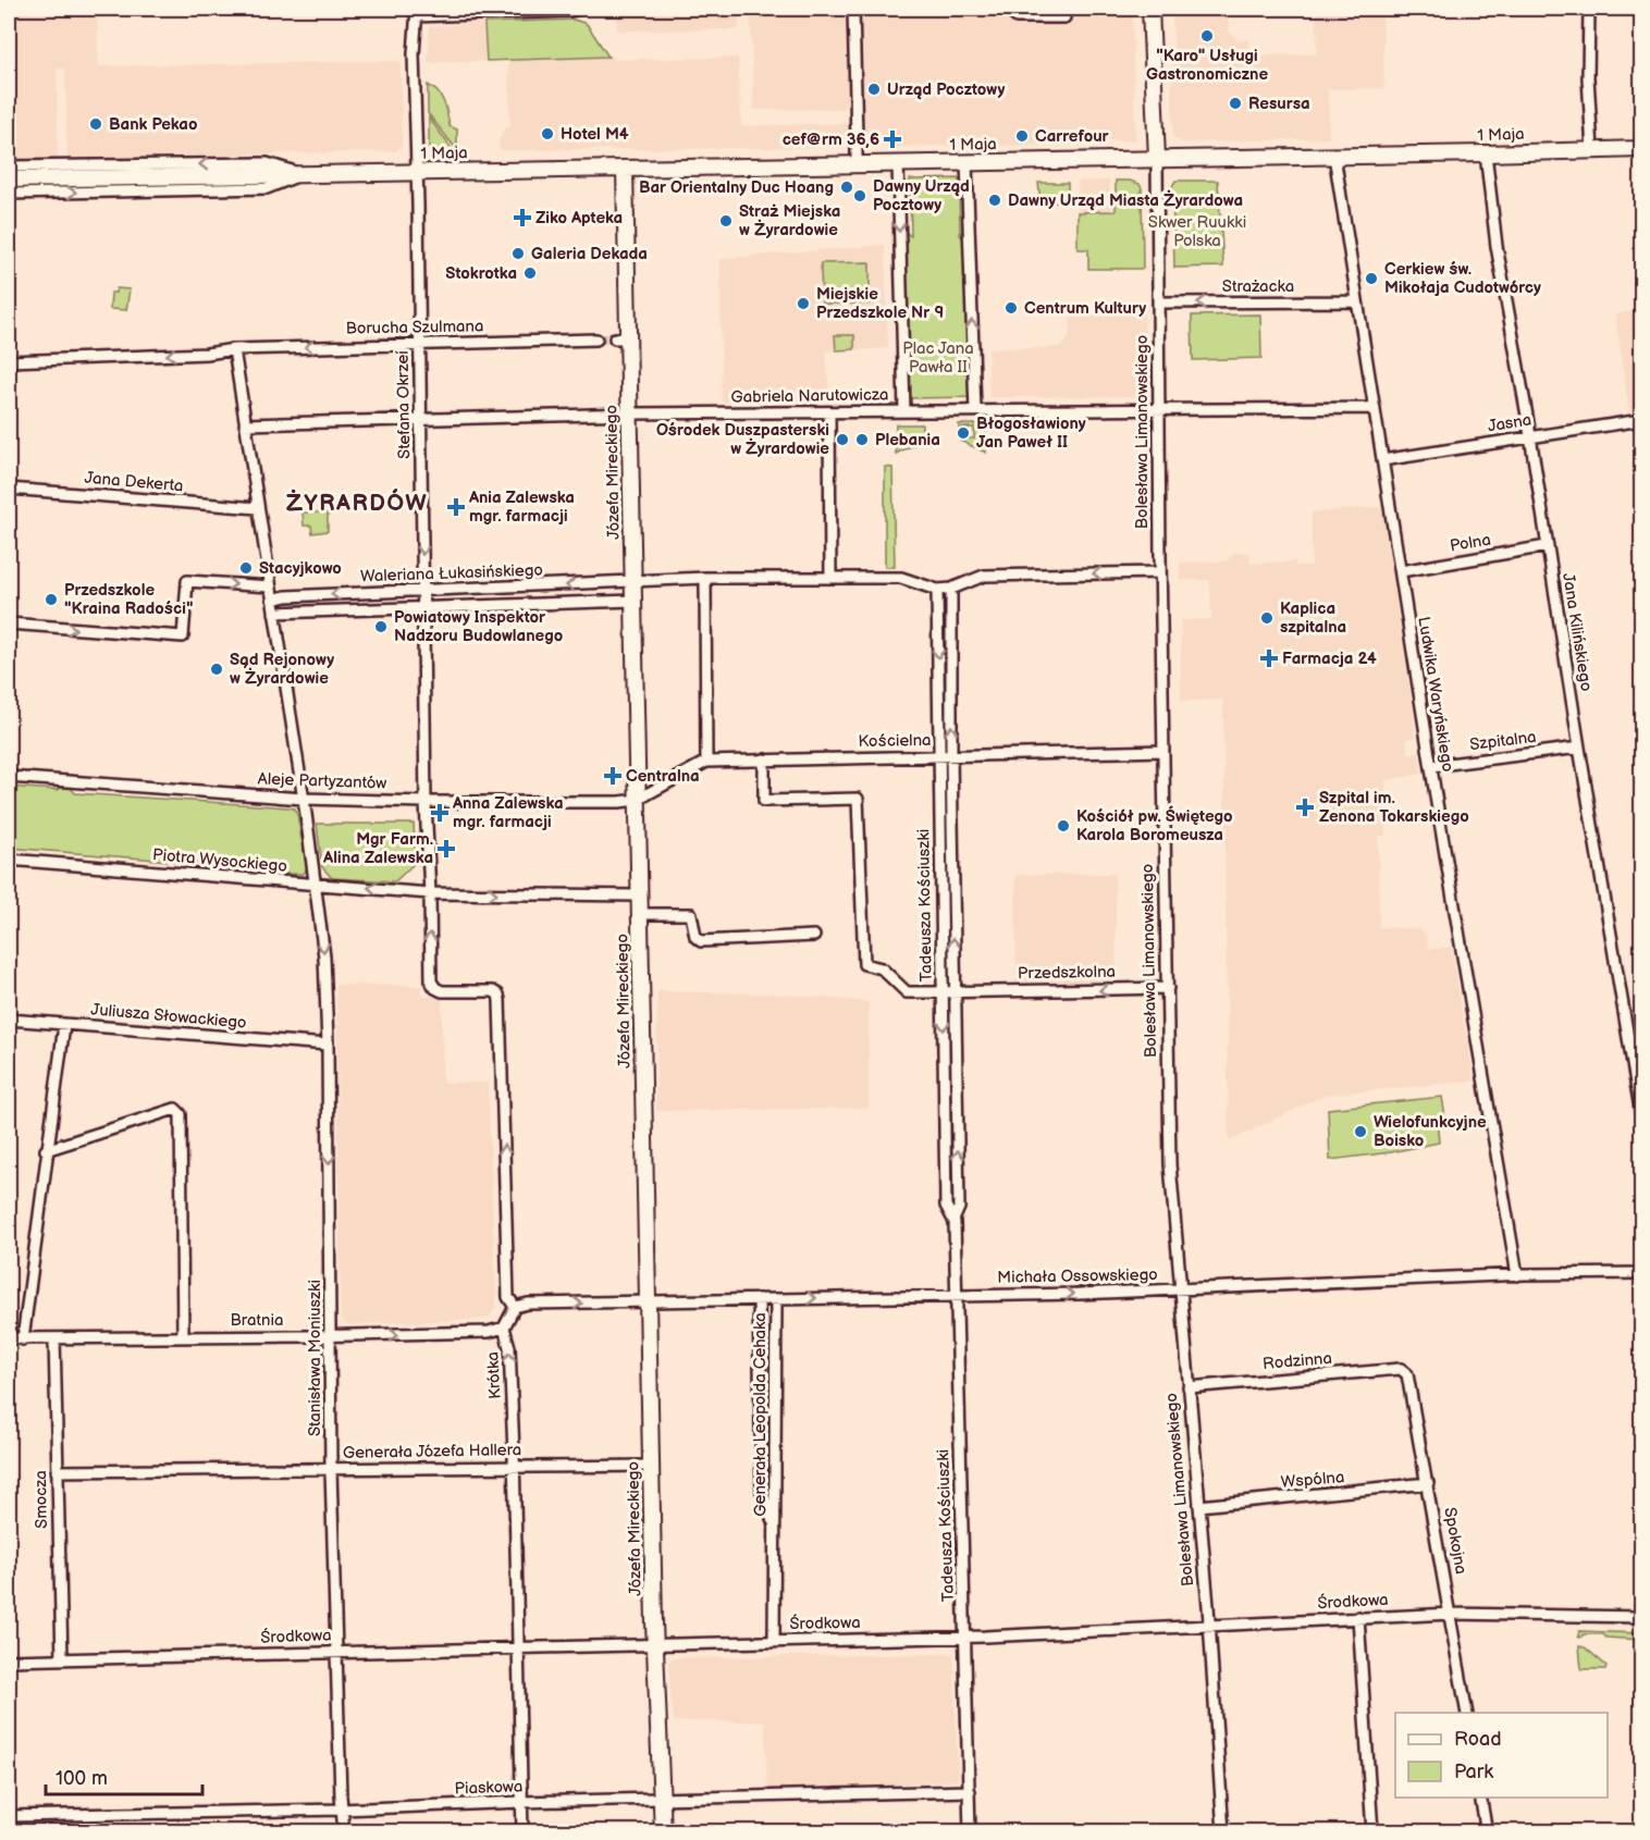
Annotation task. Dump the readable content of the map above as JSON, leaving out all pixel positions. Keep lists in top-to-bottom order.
{
  "streets": {
    "street": [
      "1 Maja",
      "Strażacka",
      "Borucha Szulmana",
      "Gabriela Narutowicza",
      "Stefana Okrzei",
      "Jasna",
      "Bolesława Limanowskiego",
      "Józefa Mireckiego",
      "Jana Dekerta",
      "Polna",
      "Waleriana Łukasińskiego",
      "Jana Kilińskiego",
      "Ludwika Waryńskiego",
      "Kościelna",
      "Szpitalna",
      "Aleje Partyzantów",
      "Piotra Wysockiego",
      "Tadeusza Kościuszki",
      "Przedszkolna",
      "Juliusza Słowackiego",
      "Michała Ossowskiego",
      "Bratnia",
      "Stanisława Moniuszki",
      "Rodzinna",
      "Krótka",
      "Generała Leopolda Cehaka",
      "Generała Józefa Hallera",
      "Wspólna",
      "Smocza",
      "Spokojna",
      "Środkowa",
      "Piaskowa"
    ]
  },
  "crossings": [
    ["1 Maja", "Stefana Okrzei"],
    ["1 Maja", "Bolesława Limanowskiego"],
    ["1 Maja", "Józefa Mireckiego"],
    ["1 Maja", "Jana Kilińskiego"],
    ["1 Maja", "Ludwika Waryńskiego"],
    ["Strażacka", "Bolesława Limanowskiego"],
    ["Strażacka", "Ludwika Waryńskiego"],
    ["Borucha Szulmana", "Stefana Okrzei"],
    ["Borucha Szulmana", "Stanisława Moniuszki"],
    ["Gabriela Narutowicza", "Stefana Okrzei"],
    ["Gabriela Narutowicza", "Bolesława Limanowskiego"],
    ["Gabriela Narutowicza", "Józefa Mireckiego"],
    ["Gabriela Narutowicza", "Ludwika Waryńskiego"],
    ["Gabriela Narutowicza", "Stanisława Moniuszki"],
    ["Stefana Okrzei", "Waleriana Łukasińskiego"],
    ["Stefana Okrzei", "Aleje Partyzantów"],
    ["Jasna", "Jana Kilińskiego"],
    ["Jasna", "Ludwika Waryńskiego"],
    ["Bolesława Limanowskiego", "Kościelna"],
    ["Bolesława Limanowskiego", "Przedszkolna"],
    ["Bolesława Limanowskiego", "Michała Ossowskiego"],
    ["Bolesława Limanowskiego", "Rodzinna"],
    ["Bolesława Limanowskiego", "Wspólna"],
    ["Bolesława Limanowskiego", "Środkowa"],
    ["Józefa Mireckiego", "Waleriana Łukasińskiego"],
    ["Józefa Mireckiego", "Kościelna"],
    ["Józefa Mireckiego", "Aleje Partyzantów"],
    ["Józefa Mireckiego", "Piotra Wysockiego"],
    ["Józefa Mireckiego", "Michała Ossowskiego"],
    ["Józefa Mireckiego", "Generała Józefa Hallera"],
    ["Józefa Mireckiego", "Środkowa"],
    ["Józefa Mireckiego", "Piaskowa"],
    ["Jana Dekerta", "Stanisława Moniuszki"],
    ["Polna", "Jana Kilińskiego"],
    ["Polna", "Ludwika Waryńskiego"],
    ["Waleriana Łukasińskiego", "Tadeusza Kościuszki"],
    ["Waleriana Łukasińskiego", "Stanisława Moniuszki"],
    ["Jana Kilińskiego", "Szpitalna"],
    ["Ludwika Waryńskiego", "Szpitalna"],
    ["Ludwika Waryńskiego", "Michała Ossowskiego"],
    ["Kościelna", "Aleje Partyzantów"],
    ["Kościelna", "Tadeusza Kościuszki"],
    ["Kościelna", "Przedszkolna"],
    ["Aleje Partyzantów", "Stanisława Moniuszki"],
    ["Piotra Wysockiego", "Stanisława Moniuszki"],
    ["Tadeusza Kościuszki", "Przedszkolna"],
    ["Tadeusza Kościuszki", "Michała Ossowskiego"],
    ["Tadeusza Kościuszki", "Środkowa"],
    ["Tadeusza Kościuszki", "Piaskowa"],
    ["Juliusza Słowackiego", "Stanisława Moniuszki"],
    ["Michała Ossowskiego", "Krótka"],
    ["Michała Ossowskiego", "Generała Leopolda Cehaka"],
    ["Bratnia", "Stanisława Moniuszki"],
    ["Bratnia", "Krótka"],
    ["Bratnia", "Smocza"],
    ["Stanisława Moniuszki", "Generała Józefa Hallera"],
    ["Stanisława Moniuszki", "Środkowa"],
    ["Stanisława Moniuszki", "Piaskowa"],
    ["Rodzinna", "Spokojna"],
    ["Krótka", "Generała Józefa Hallera"],
    ["Krótka", "Środkowa"],
    ["Krótka", "Piaskowa"],
    ["Generała Leopolda Cehaka", "Środkowa"],
    ["Generała Józefa Hallera", "Smocza"],
    ["Wspólna", "Spokojna"],
    ["Smocza", "Środkowa"],
    ["Spokojna", "Środkowa"]
  ],
  "one_way": ["Strażacka", "Borucha Szulmana", "Michała Ossowskiego"],
  "districts": ["ŻYRARDÓW"],
  "parks": ["Skwer Ruukki Polska", "Plac Jana Pawła II"],
  "places": {
    "other": [
      "\"Karo\" Usługi Gastronomiczne",
      "Urząd Pocztowy",
      "Resursa",
      "Bank Pekao",
      "Hotel M4",
      "Carrefour",
      "Bar Orientalny Duc Hoang",
      "Dawny Urząd Pocztowy",
      "Dawny Urząd Miasta Żyrardowa",
      "Straż Miejska w Żyrardowie",
      "Galeria Dekada",
      "Stokrotka",
      "Cerkiew św. Mikołaja Cudotwórcy",
      "Miejskie Przedszkole Nr 9",
      "Centrum Kultury",
      "Błogosławiony Jan Paweł II",
      "Ośrodek Duszpasterski w Żyrardowie",
      "Plebania",
      "Stacyjkowo",
      "Przedszkole \"Kraina Radości\"",
      "Kaplica szpitalna",
      "Powiatowy Inspektor Nadzoru Budowlanego",
      "Sąd Rejonowy w Żyrardowie",
      "Kościół pw. Świętego Karola Boromeusza",
      "Wielofunkcyjne Boisko"
    ],
    "health": [
      "cef@rm 36,6",
      "Ziko Apteka",
      "Ania Zalewska mgr. farmacji",
      "Farmacja 24",
      "Centralna",
      "Szpital im. Zenona Tokarskiego",
      "Anna Zalewska mgr. farmacji",
      "Mgr Farm. Alina Zalewska"
    ]
  },
  "legend": ["Road", "Park"],
  "scale_bar": "100 m"
}
